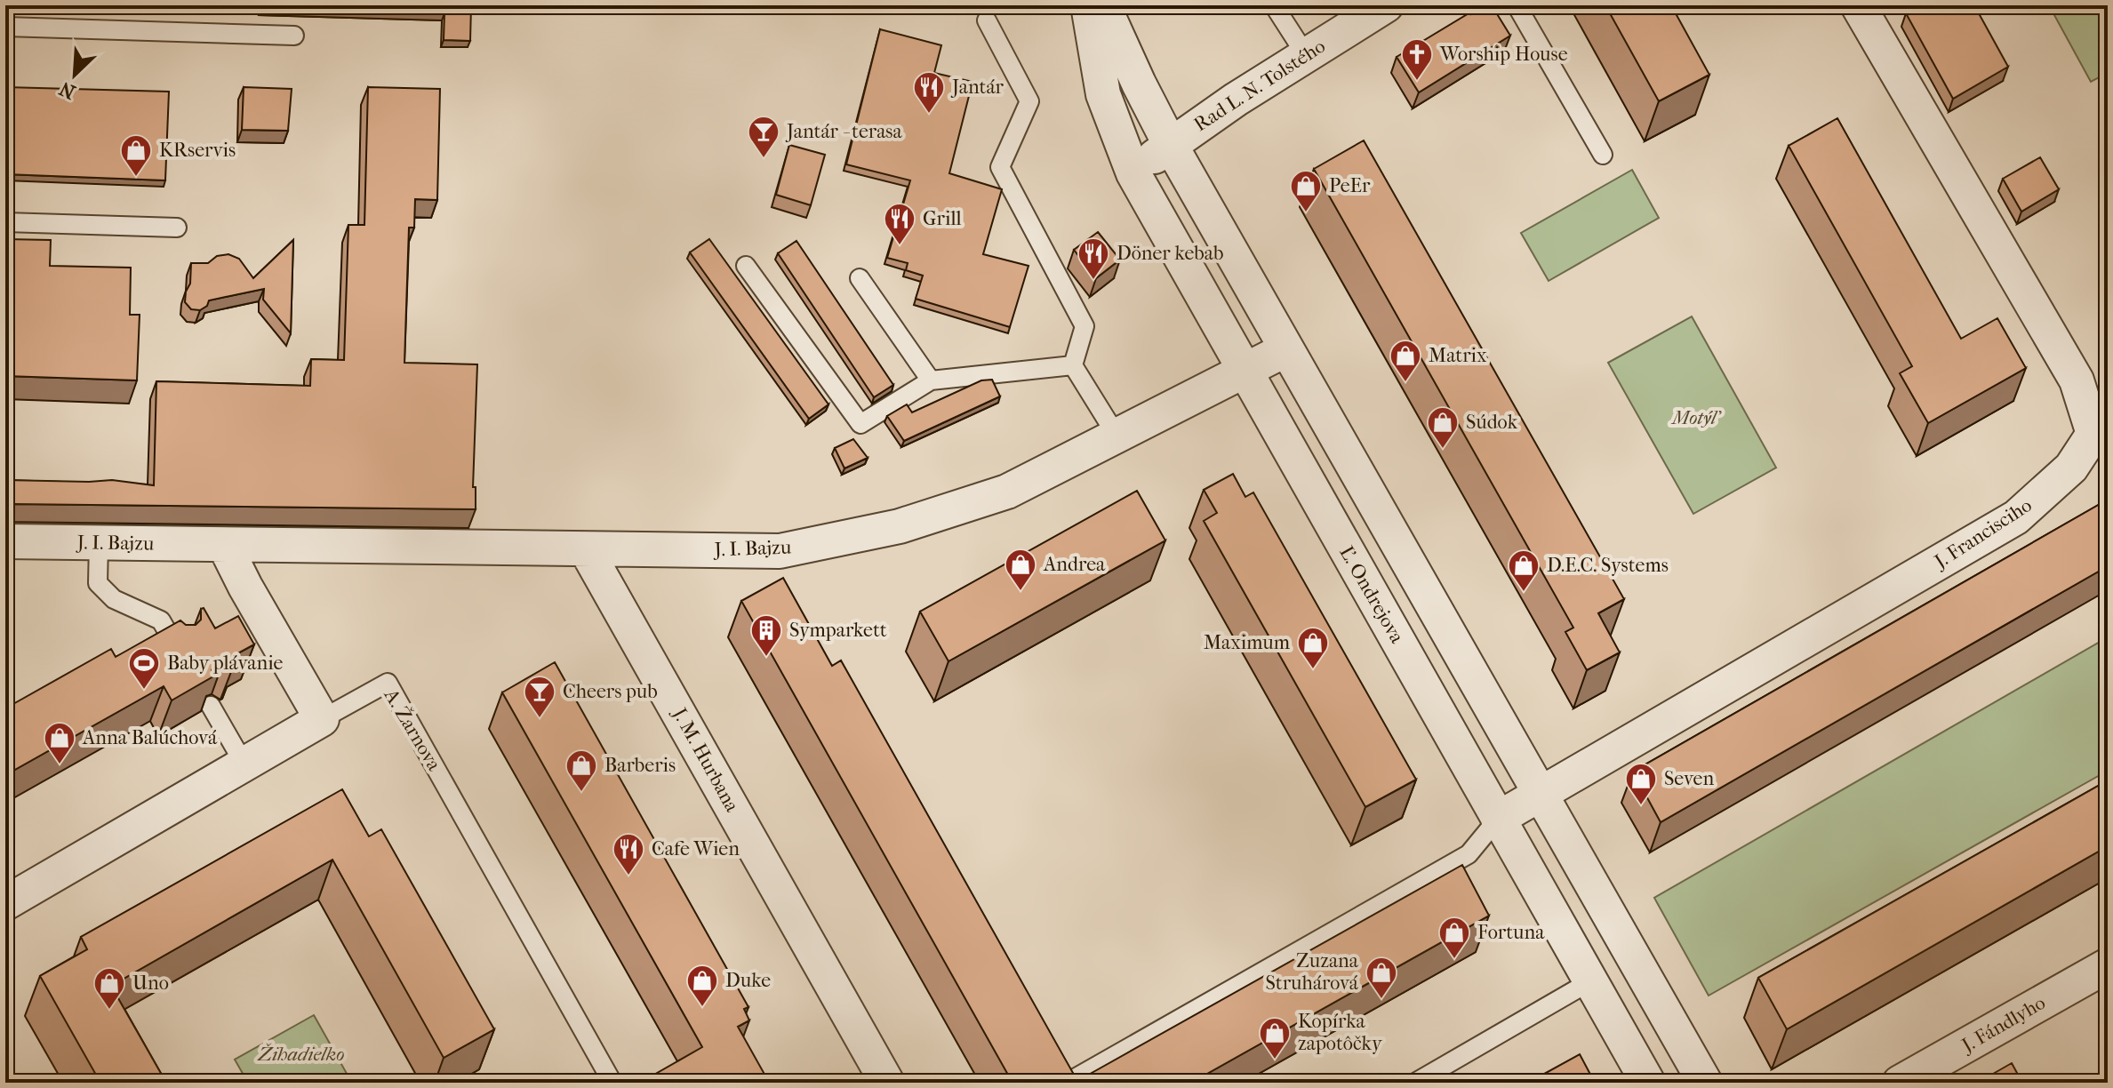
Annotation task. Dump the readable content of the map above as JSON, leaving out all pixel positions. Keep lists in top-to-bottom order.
{
  "streets": {
    "street": [
      "Rad L. N. Tolstého",
      "J. Francisciho",
      "J. I. Bajzu",
      "Ľ. Ondrejova",
      "A. Žarnova",
      "J. M. Hurbana",
      "J. Fándlyho"
    ]
  },
  "crossings": [
    ["J. I. Bajzu", "Ľ. Ondrejova"],
    ["J. I. Bajzu", "J. M. Hurbana"]
  ],
  "parks": ["Motýľ", "Žihadielko"],
  "places": {
    "church": ["Worship House"],
    "restaurant": [
      "Jantár",
      "Grill",
      "Döner kebab",
      "Cafe Wien"
    ],
    "bar": ["Jantár - terasa", "Cheers pub"],
    "shop": [
      "KRservis",
      "PeEr",
      "Matrix",
      "Súdok",
      "Andrea",
      "D.E.C. Systems",
      "Maximum",
      "Anna Balúchová",
      "Barberis",
      "Seven",
      "Fortuna",
      "Zuzana Struhárová",
      "Duke",
      "Uno",
      "Kopírka zapotôčky"
    ],
    "building": ["Symparkett"],
    "sports": ["Baby plávanie"]
  },
  "north": "bottom left"
}
